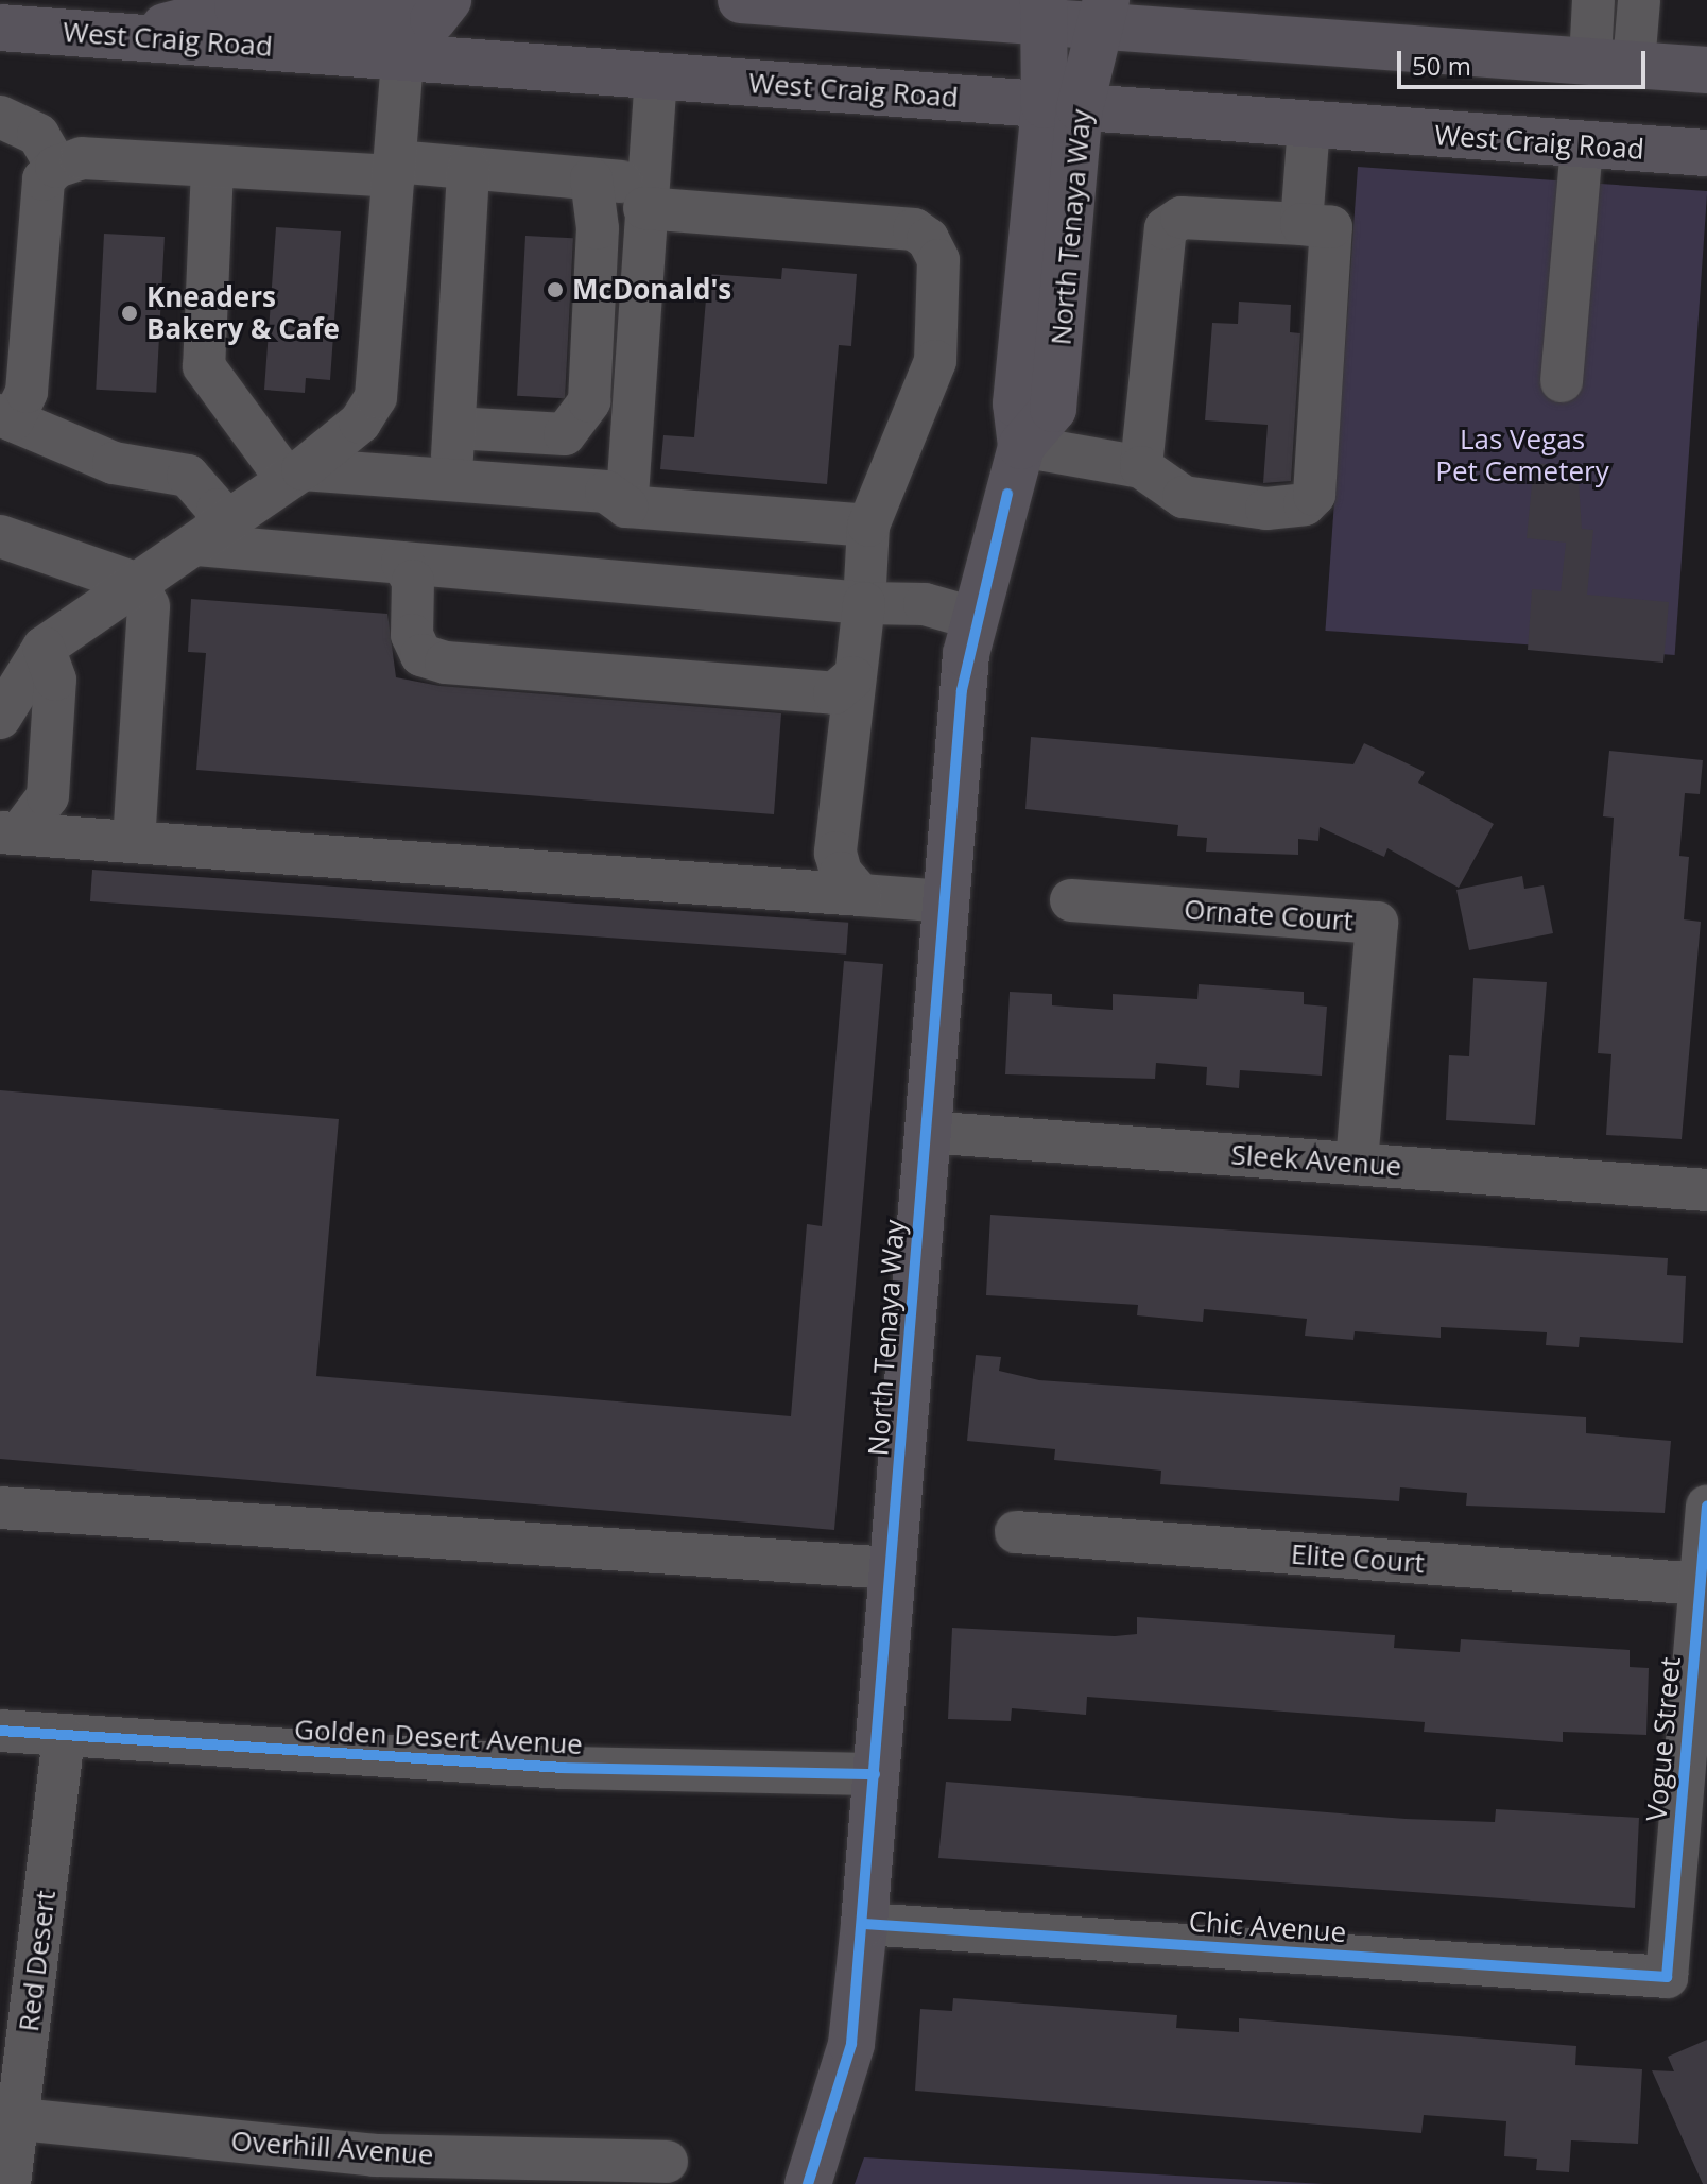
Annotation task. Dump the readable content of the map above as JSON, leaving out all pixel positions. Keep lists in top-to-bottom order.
{
  "streets": {
    "main road": ["West Craig Road", "North Tenaya Way"],
    "street": [
      "Ornate Court",
      "Sleek Avenue",
      "Elite Court",
      "Golden Desert Avenue",
      "Vogue Street",
      "Chic Avenue",
      "Red Desert",
      "Overhill Avenue"
    ]
  },
  "crossings": [
    ["West Craig Road", "North Tenaya Way"],
    ["North Tenaya Way", "Sleek Avenue"],
    ["North Tenaya Way", "Golden Desert Avenue"],
    ["North Tenaya Way", "Chic Avenue"],
    ["Ornate Court", "Sleek Avenue"],
    ["Elite Court", "Vogue Street"],
    ["Golden Desert Avenue", "Red Desert"],
    ["Vogue Street", "Chic Avenue"],
    ["Red Desert", "Overhill Avenue"]
  ],
  "parks": ["Las Vegas Pet Cemetery"],
  "places": ["McDonald's", "Kneaders Bakery & Cafe"],
  "scale_bar": "50 m"
}
